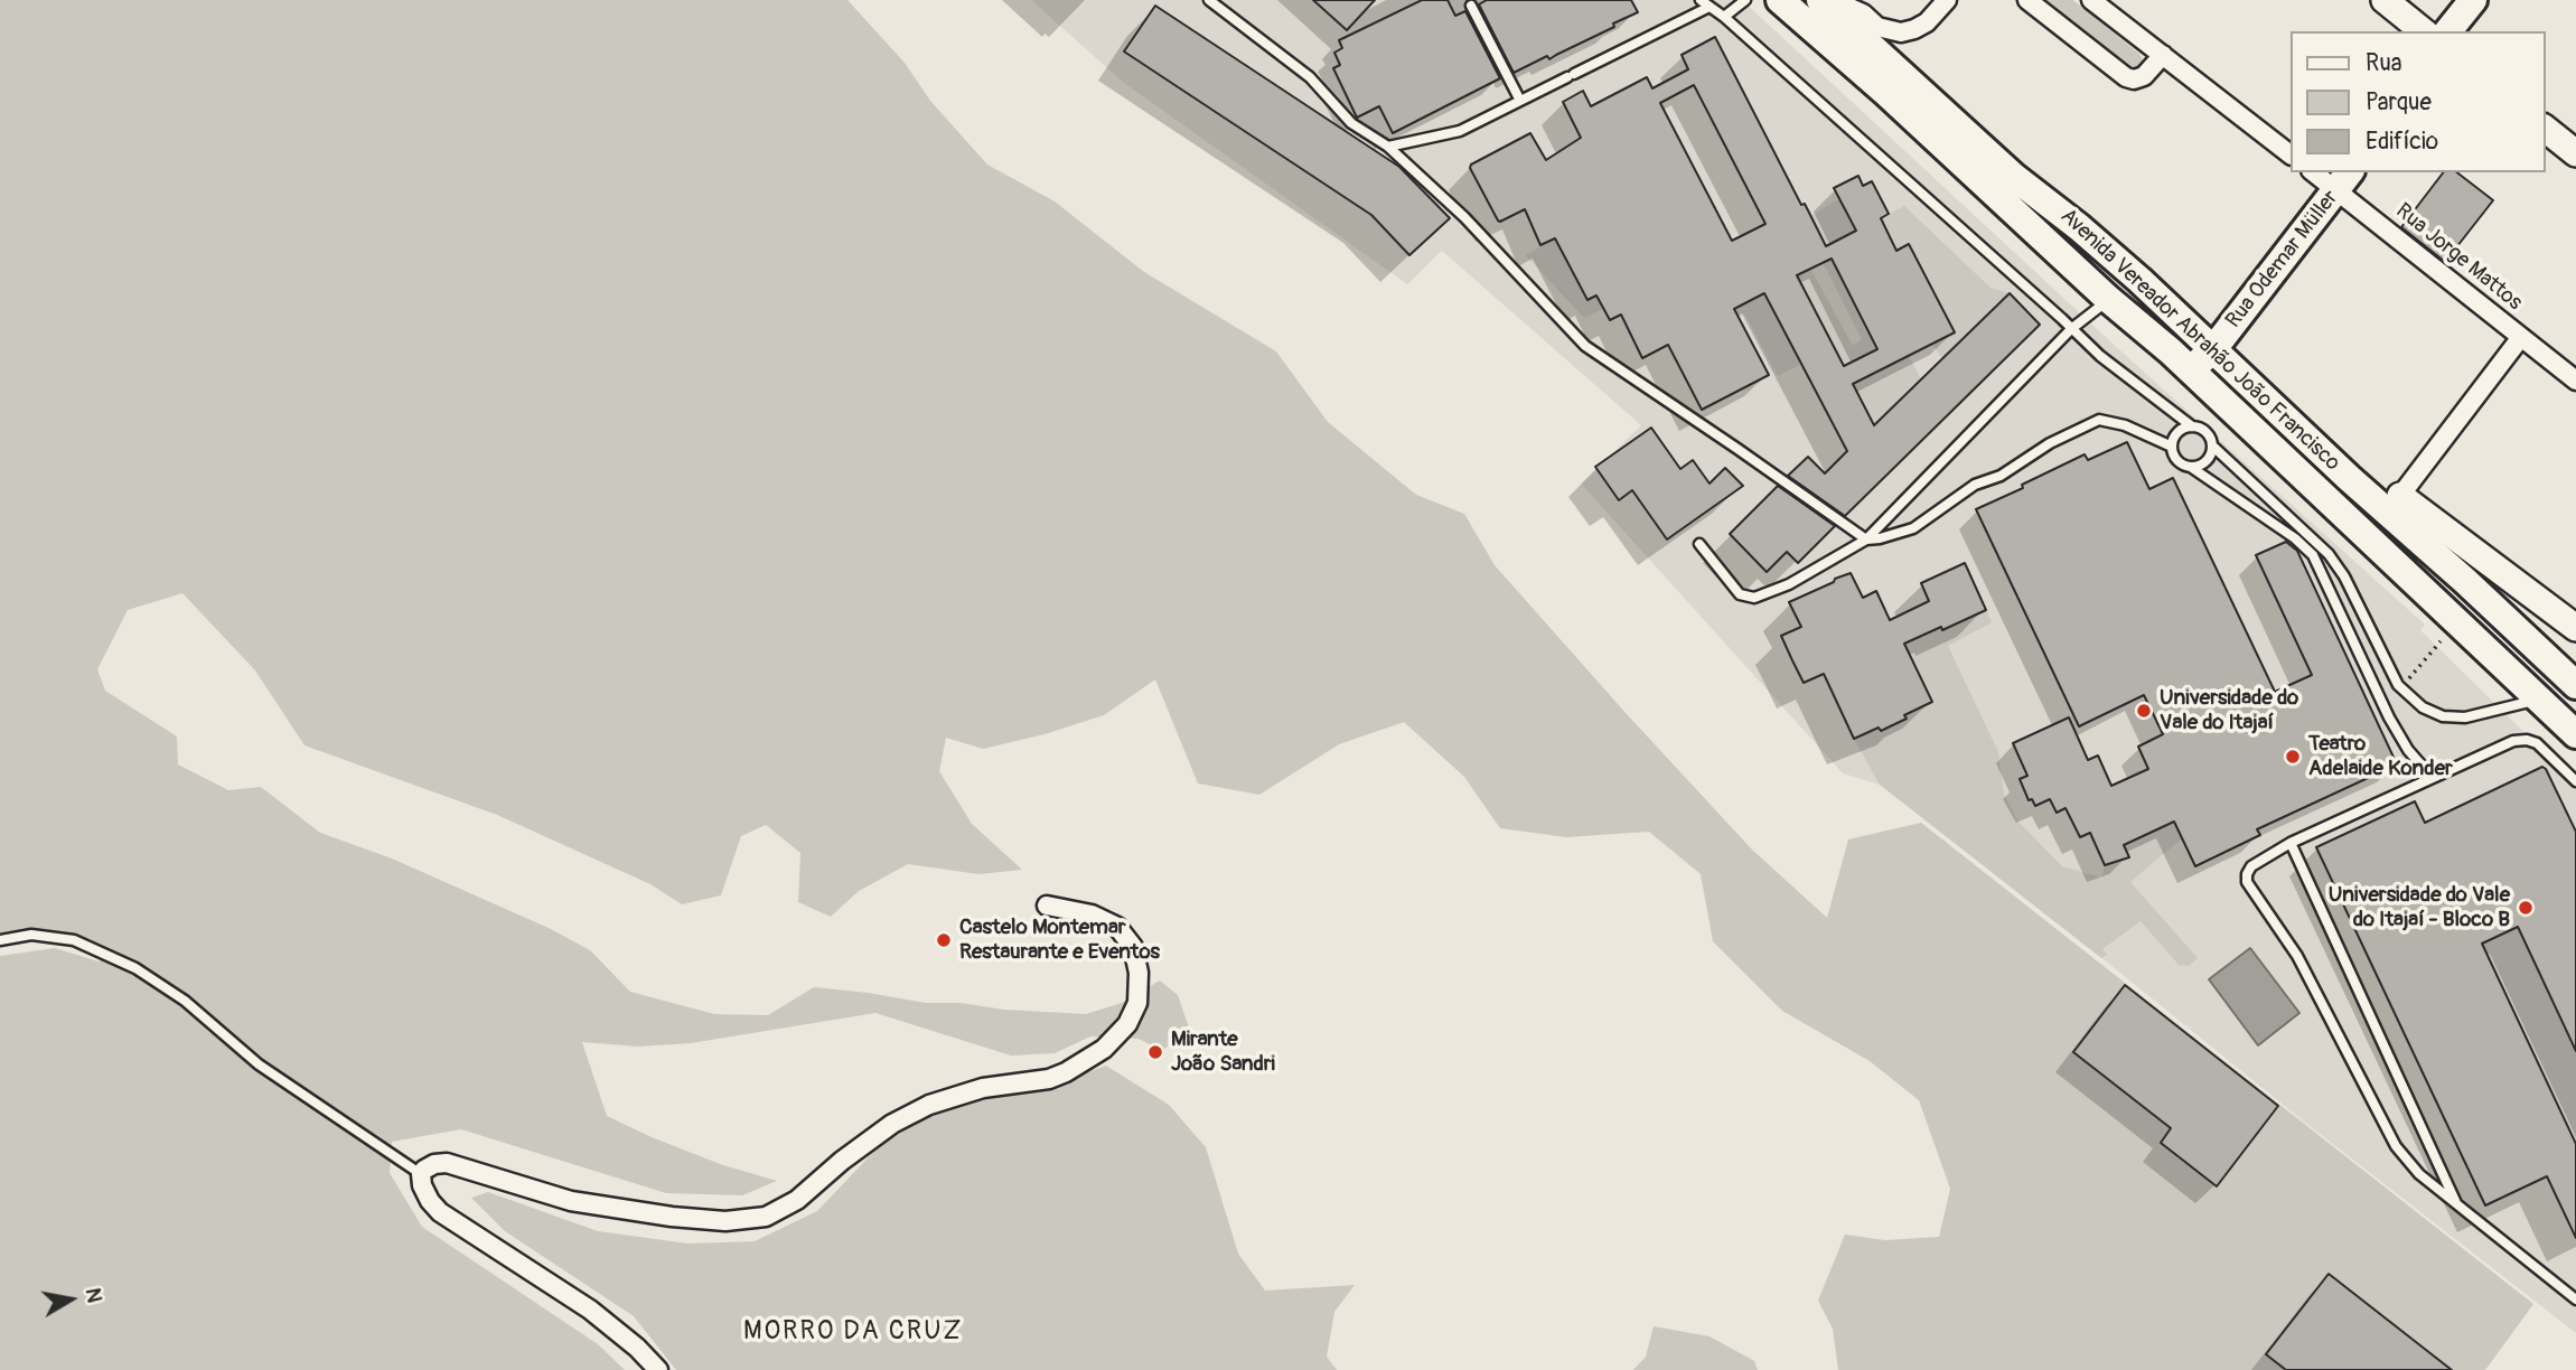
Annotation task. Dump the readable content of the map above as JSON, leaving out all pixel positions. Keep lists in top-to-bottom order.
{
  "streets": {
    "main road": ["Rua Odemar Müller", "Avenida Vereador Abrahão João Francisco"],
    "street": ["Rua Jorge Mattos"]
  },
  "crossings": [
    ["Rua Jorge Mattos", "Rua Odemar Müller"],
    ["Rua Odemar Müller", "Avenida Vereador Abrahão João Francisco"]
  ],
  "districts": ["MORRO DA CRUZ"],
  "places": [
    "Universidade do Vale do Itajaí",
    "Teatro Adelaide Konder",
    "Universidade do Vale do Itajaí - Bloco B",
    "Castelo Montemar Restaurante e Eventos",
    "Mirante João Sandri"
  ],
  "legend": ["Rua", "Parque", "Edifício"],
  "north": "right"
}
